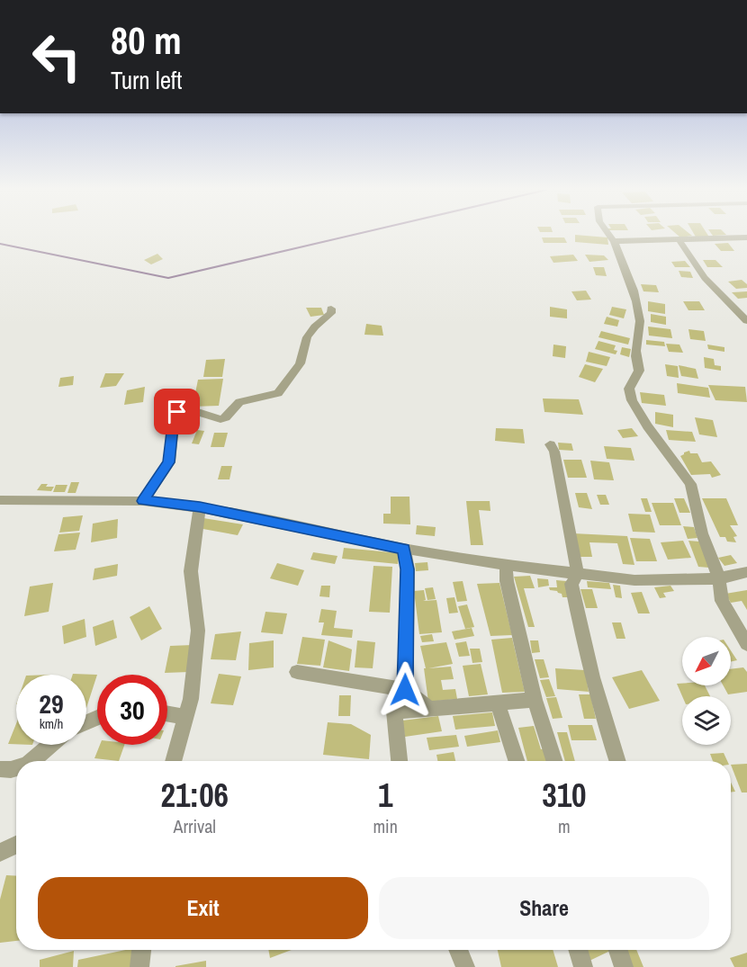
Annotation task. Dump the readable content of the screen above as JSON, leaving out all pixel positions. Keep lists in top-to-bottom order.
{
  "north": "bottom left",
  "page": {
    "turn": ["80 m", "Turn left"],
    "speed": "29 km/h",
    "limit": "30",
    "eta": [
      "21:06",
      "Arrival",
      "1",
      "min",
      "310",
      "m"
    ],
    "buttons": ["Exit", "Share"]
  }
}
